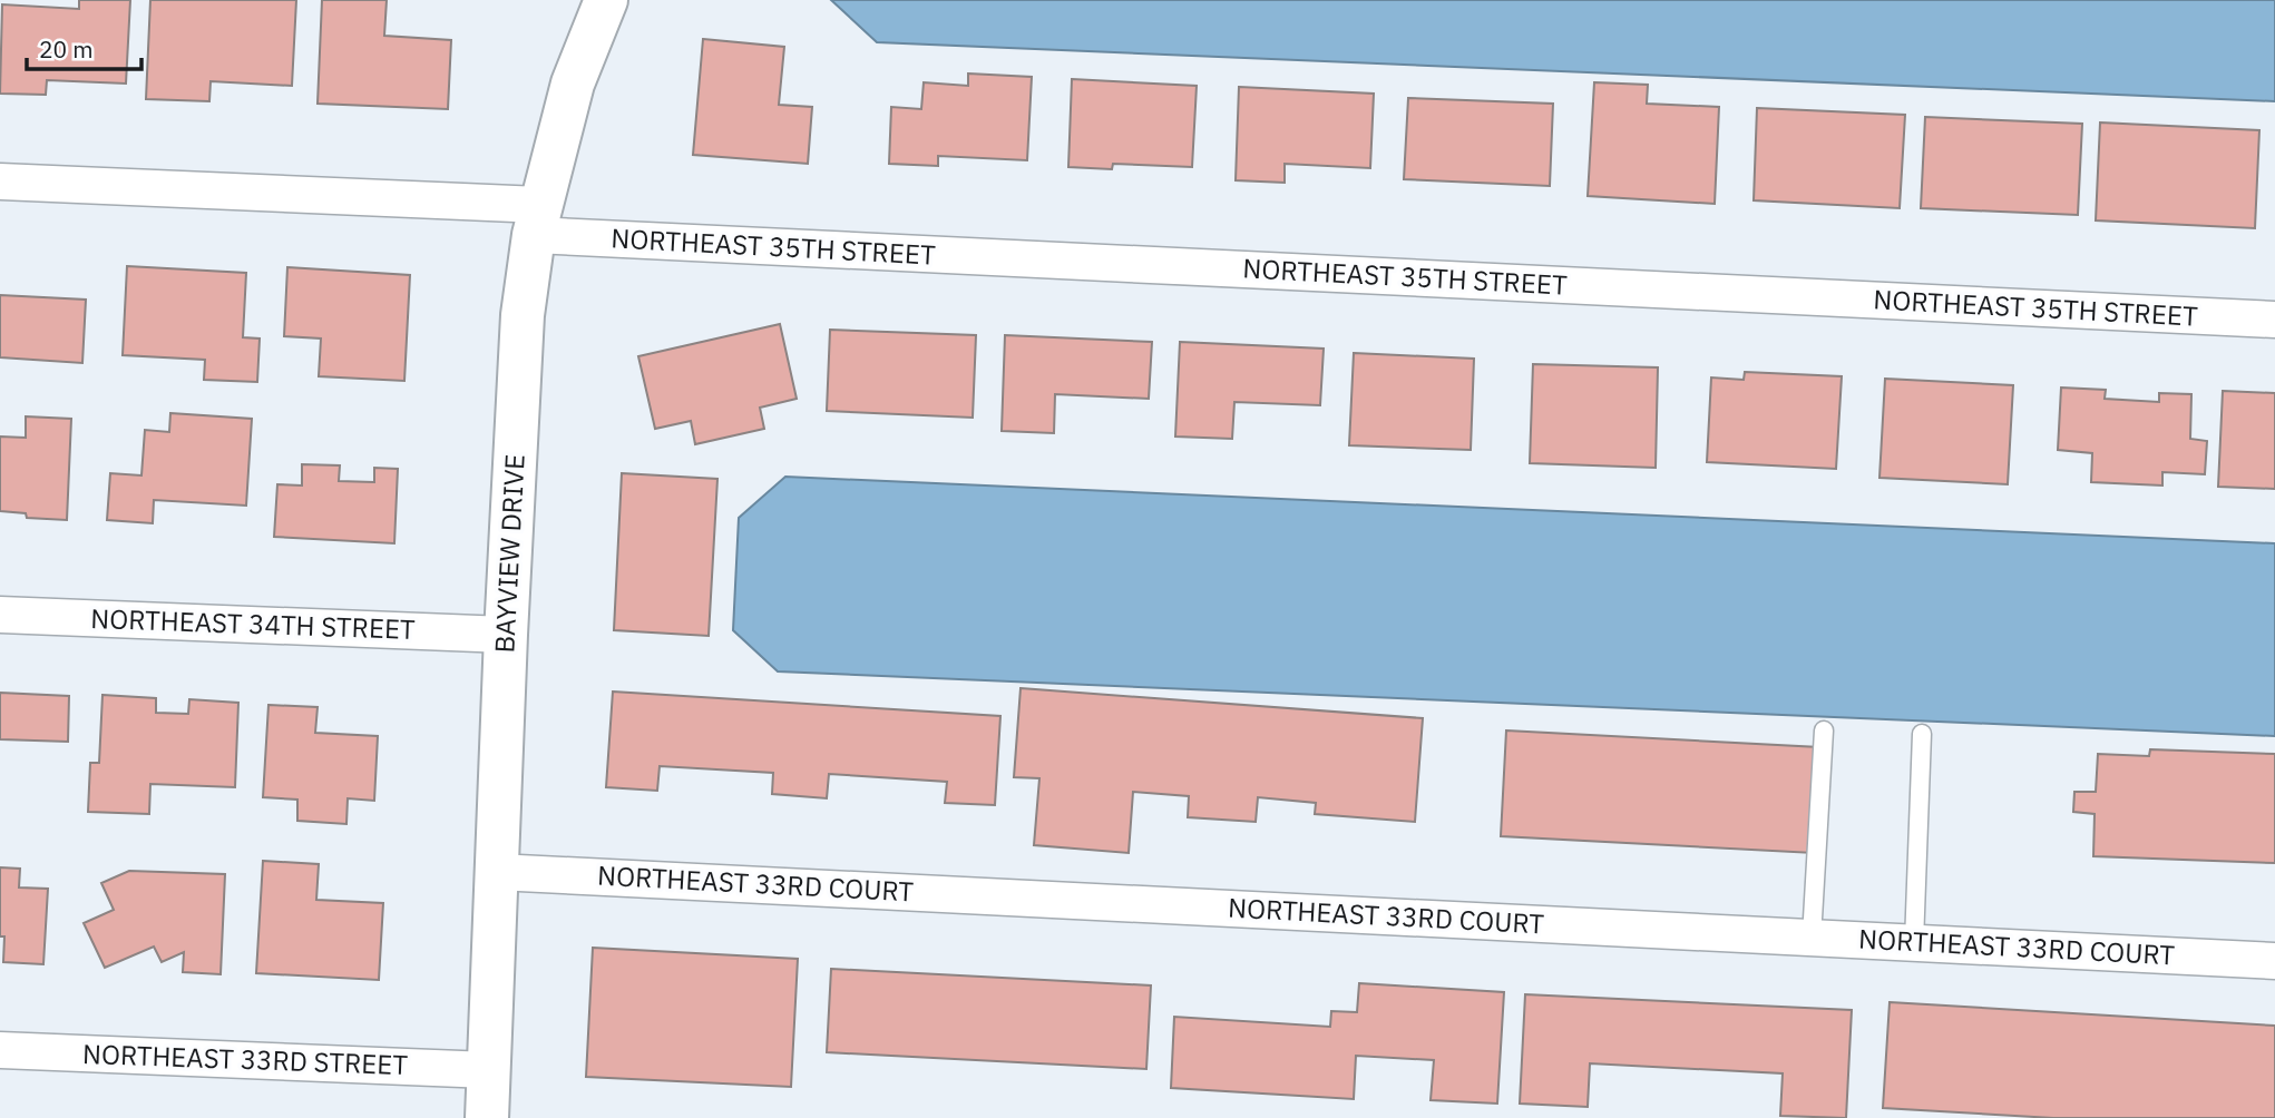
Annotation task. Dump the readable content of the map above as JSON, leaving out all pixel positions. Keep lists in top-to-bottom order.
{
  "streets": {
    "street": [
      "NORTHEAST 35TH STREET",
      "BAYVIEW DRIVE",
      "NORTHEAST 34TH STREET",
      "NORTHEAST 33RD COURT",
      "NORTHEAST 33RD STREET"
    ]
  },
  "crossings": [
    ["NORTHEAST 35TH STREET", "BAYVIEW DRIVE"],
    ["BAYVIEW DRIVE", "NORTHEAST 34TH STREET"],
    ["BAYVIEW DRIVE", "NORTHEAST 33RD COURT"],
    ["BAYVIEW DRIVE", "NORTHEAST 33RD STREET"]
  ],
  "scale_bar": "20 m"
}
